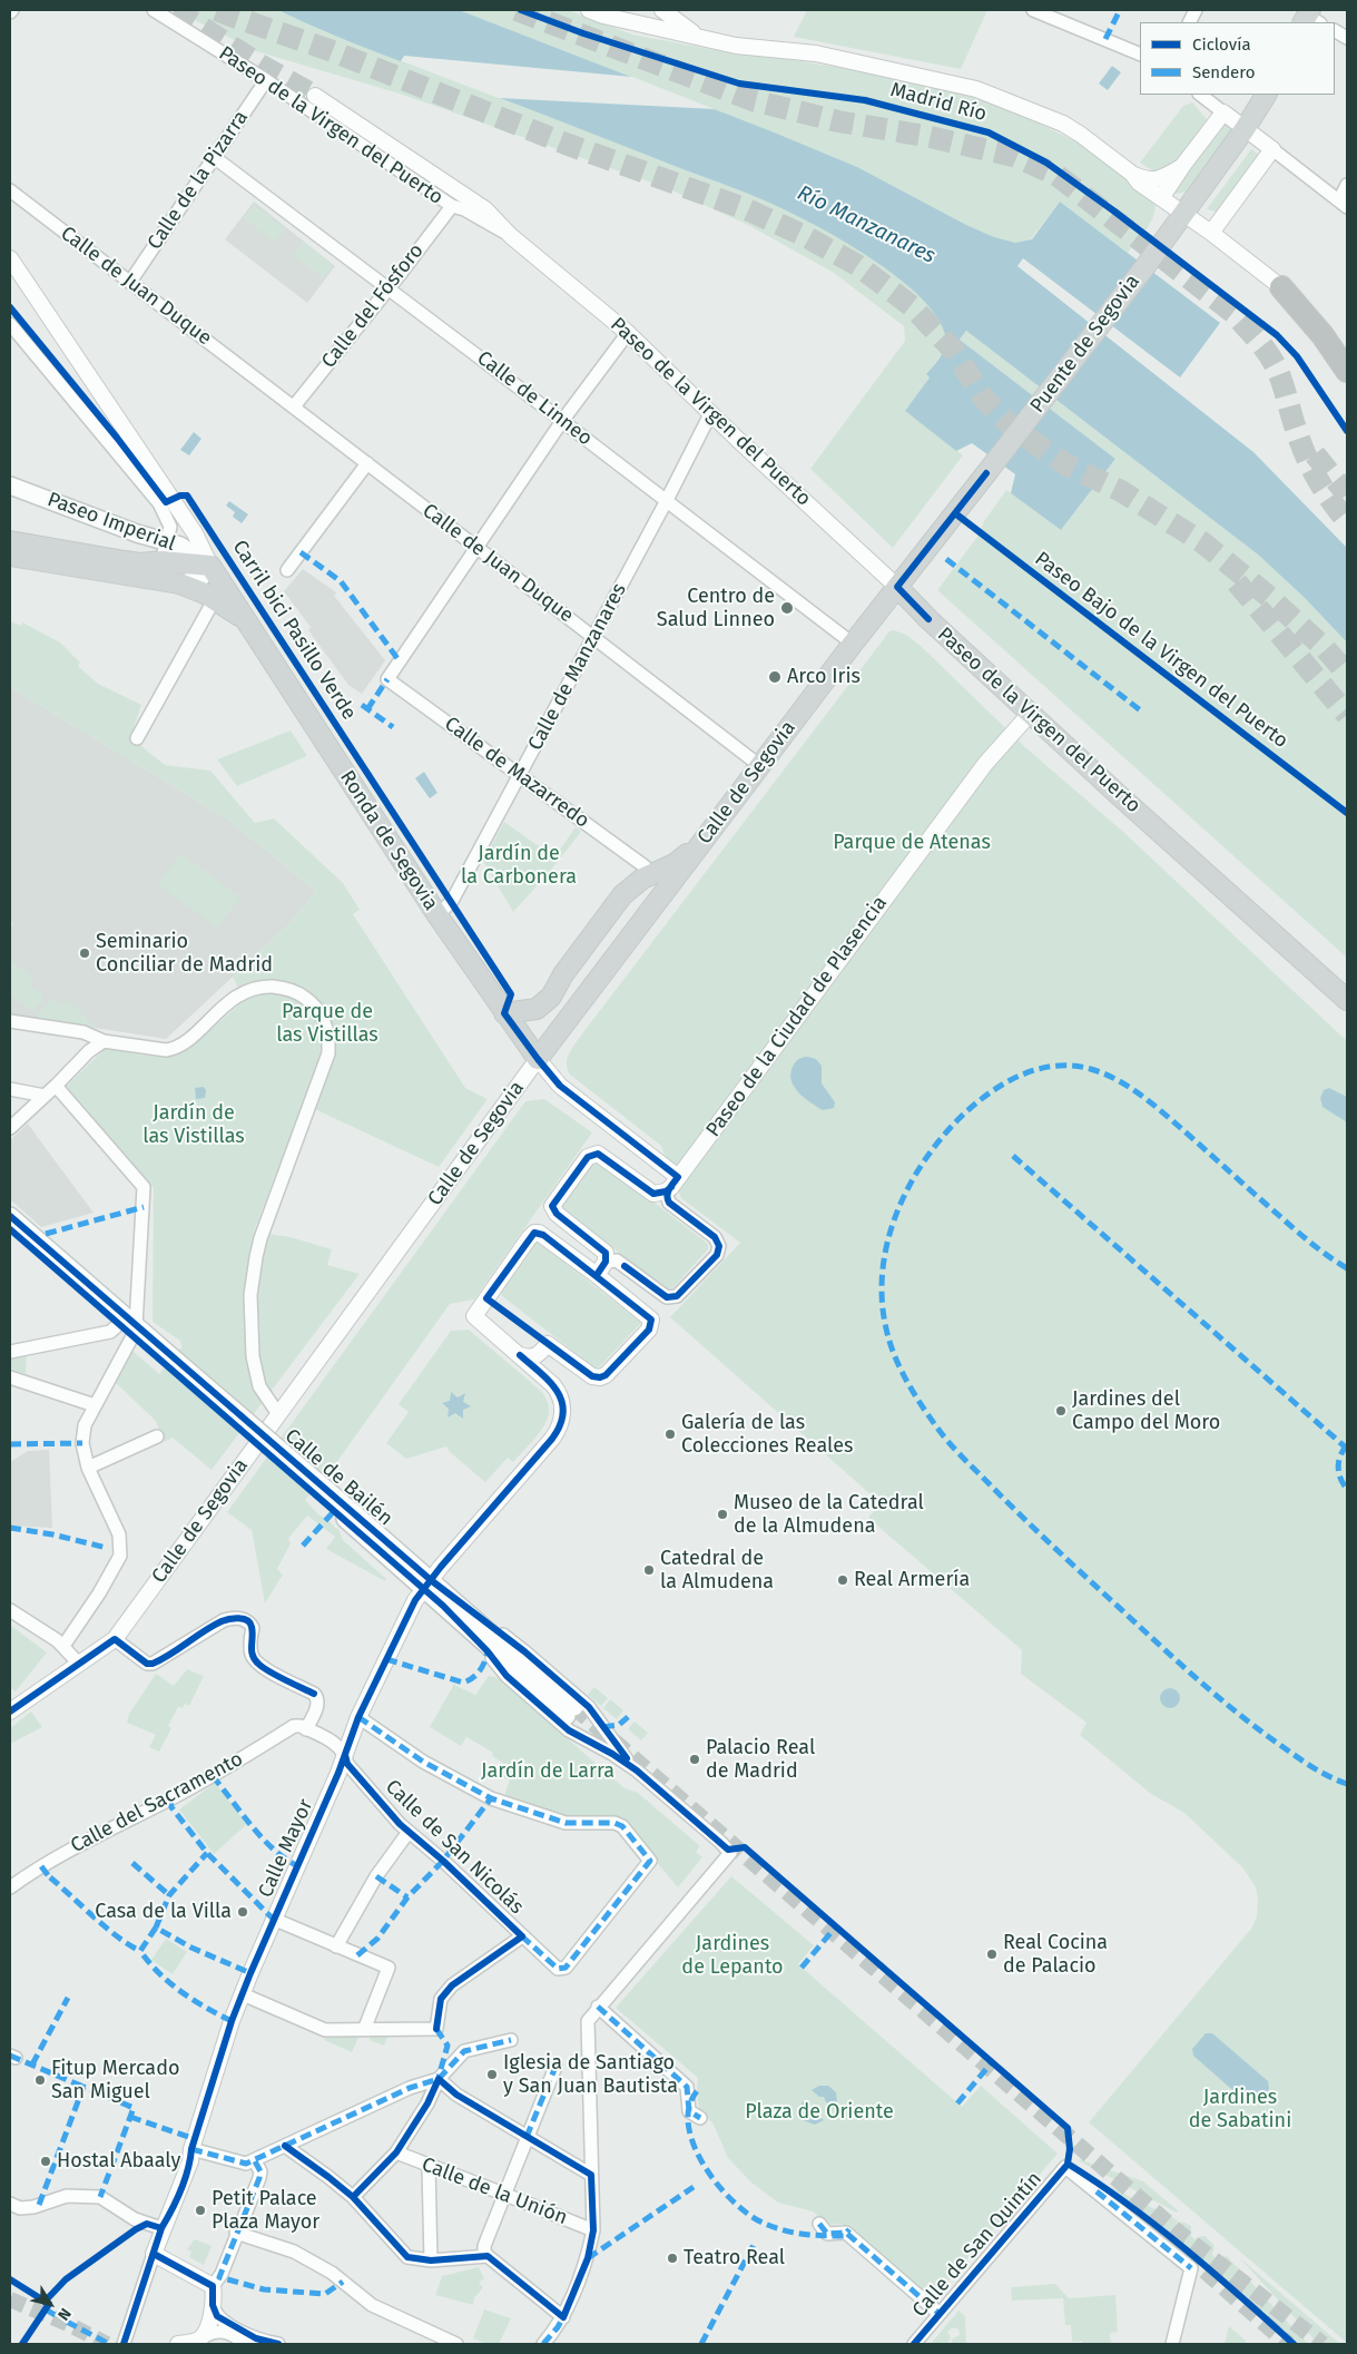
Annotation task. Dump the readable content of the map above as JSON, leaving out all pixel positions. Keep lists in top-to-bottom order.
{
  "streets": {
    "main road": [
      "Paseo de la Virgen del Puerto",
      "Puente de Segovia",
      "Paseo Imperial",
      "Calle de Segovia",
      "Ronda de Segovia",
      "Calle de Bailén"
    ],
    "street": [
      "Calle de la Pizarra",
      "Calle de Juan Duque",
      "Calle del Fósforo",
      "Calle de Linneo",
      "Calle de Manzanares",
      "Calle de Mazarredo",
      "Paseo de la Ciudad de Plasencia",
      "Calle del Sacramento",
      "Calle de San Nicolás",
      "Calle Mayor",
      "Calle de la Unión",
      "Calle de San Quintín"
    ],
    "cycle path": ["Madrid Río", "Carril bici Pasillo Verde", "Paseo Bajo de la Virgen del Puerto"]
  },
  "crossings": [
    ["Paseo de la Virgen del Puerto", "Calle de la Pizarra"],
    ["Paseo de la Virgen del Puerto", "Calle del Fósforo"],
    ["Paseo de la Virgen del Puerto", "Calle de Manzanares"],
    ["Paseo de la Virgen del Puerto", "Calle de Segovia"],
    ["Paseo de la Virgen del Puerto", "Paseo de la Ciudad de Plasencia"],
    ["Calle de la Pizarra", "Calle de Juan Duque"],
    ["Calle de la Pizarra", "Calle de Linneo"],
    ["Calle de Juan Duque", "Calle del Fósforo"],
    ["Calle de Juan Duque", "Calle de Manzanares"],
    ["Calle de Juan Duque", "Calle de Mazarredo"],
    ["Calle de Juan Duque", "Calle de Segovia"],
    ["Calle del Fósforo", "Calle de Linneo"],
    ["Puente de Segovia", "Calle de Segovia"],
    ["Calle de Linneo", "Calle de Manzanares"],
    ["Calle de Linneo", "Calle de Segovia"],
    ["Paseo Imperial", "Ronda de Segovia"],
    ["Calle de Manzanares", "Calle de Mazarredo"],
    ["Calle de Manzanares", "Ronda de Segovia"],
    ["Calle de Segovia", "Ronda de Segovia"],
    ["Calle de Bailén", "Calle Mayor"],
    ["Calle de San Nicolás", "Calle Mayor"]
  ],
  "water": ["Río Manzanares"],
  "parks": [
    "Parque de Atenas",
    "Jardín de la Carbonera",
    "Parque de las Vistillas",
    "Jardín de las Vistillas",
    "Jardín de Larra",
    "Jardines de Lepanto",
    "Jardines de Sabatini",
    "Plaza de Oriente"
  ],
  "places": [
    "Centro de Salud Linneo",
    "Arco Iris",
    "Seminario Conciliar de Madrid",
    "Jardines del Campo del Moro",
    "Galería de las Colecciones Reales",
    "Museo de la Catedral de la Almudena",
    "Catedral de la Almudena",
    "Real Armería",
    "Palacio Real de Madrid",
    "Casa de la Villa",
    "Real Cocina de Palacio",
    "Iglesia de Santiago y San Juan Bautista",
    "Fitup Mercado San Miguel",
    "Hostal Abaaly",
    "Petit Palace Plaza Mayor",
    "Teatro Real"
  ],
  "legend": ["Ciclovía", "Sendero"],
  "north": "bottom right"
}
